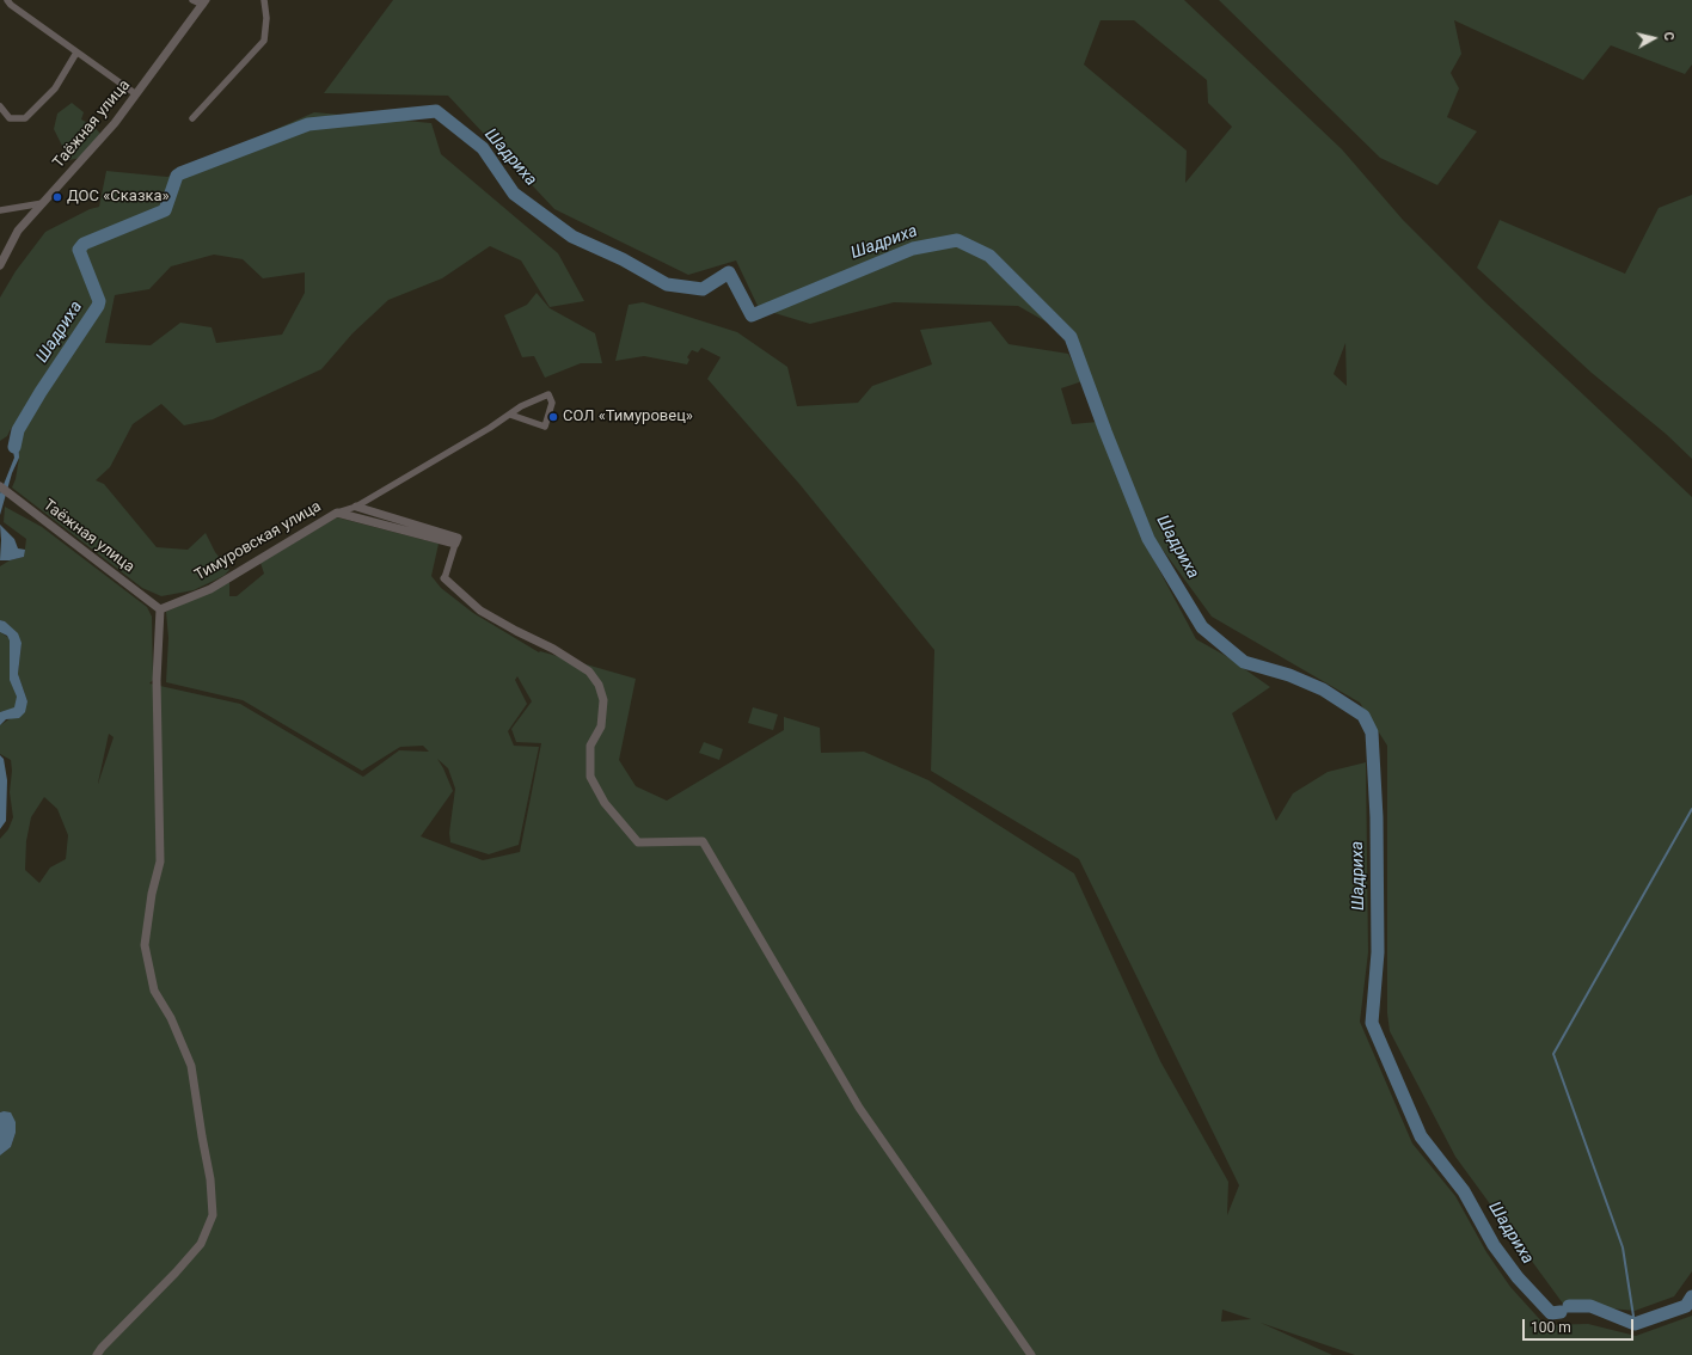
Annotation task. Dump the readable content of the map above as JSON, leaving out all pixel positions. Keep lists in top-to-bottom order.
{
  "streets": {
    "street": ["Таёжная улица", "Тимуровская улица"]
  },
  "crossings": [
    ["Таёжная улица", "Тимуровская улица"]
  ],
  "water": ["Шадриха"],
  "places": ["ДОС «Сказка»", "СОЛ «Тимуровец»"],
  "scale_bar": "100 m",
  "north": "right"
}
